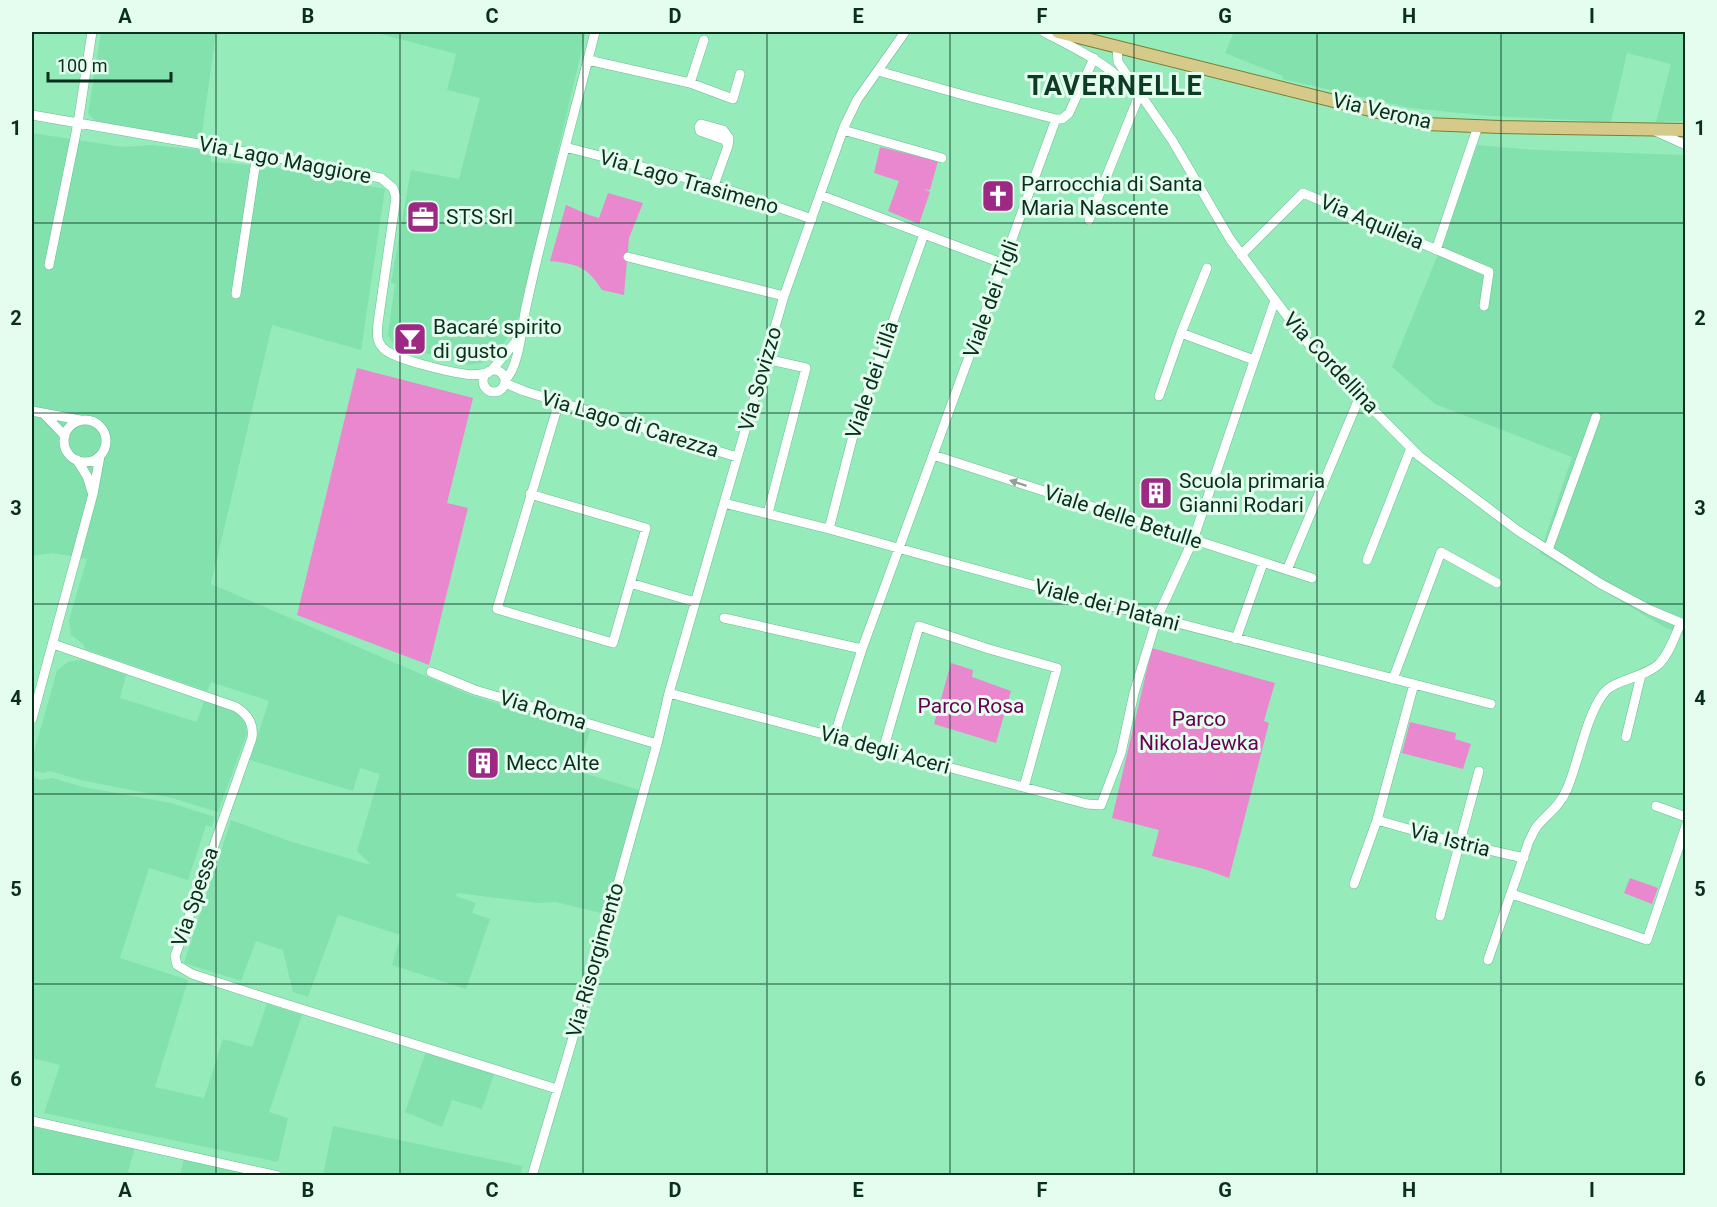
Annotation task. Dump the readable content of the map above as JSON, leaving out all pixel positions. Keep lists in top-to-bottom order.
{
  "streets": {
    "main road": ["Via Verona"],
    "street": [
      "Via Lago Maggiore",
      "Via Lago Trasimeno",
      "Via Aquileia",
      "Viale dei Tigli",
      "Via Cordellina",
      "Via Sovizzo",
      "Viale dei Lillà",
      "Via Lago di Carezza",
      "Viale delle Betulle",
      "Viale dei Platani",
      "Via Roma",
      "Via degli Aceri",
      "Via Istria",
      "Via Spessa",
      "Via Risorgimento"
    ]
  },
  "crossings": [
    ["Via Verona", "Via Cordellina"],
    ["Via Lago Trasimeno", "Via Sovizzo"],
    ["Via Aquileia", "Via Cordellina"],
    ["Viale dei Tigli", "Via Cordellina"],
    ["Viale dei Tigli", "Viale delle Betulle"],
    ["Viale dei Tigli", "Viale dei Platani"],
    ["Viale dei Tigli", "Via degli Aceri"],
    ["Via Sovizzo", "Via Lago di Carezza"],
    ["Via Sovizzo", "Viale dei Platani"],
    ["Via Sovizzo", "Via Roma"],
    ["Via Sovizzo", "Via degli Aceri"],
    ["Via Sovizzo", "Via Risorgimento"],
    ["Viale dei Lillà", "Viale dei Platani"],
    ["Viale dei Platani", "Via degli Aceri"],
    ["Via Roma", "Via Risorgimento"],
    ["Via Spessa", "Via Risorgimento"]
  ],
  "one_way": ["Viale delle Betulle"],
  "districts": ["TAVERNELLE"],
  "parks": ["Parco Rosa", "Parco NikolaJewka"],
  "places": {
    "church": ["Parrocchia di Santa Maria Nascente"],
    "office": ["STS Srl"],
    "bar": ["Bacaré spirito di gusto"],
    "building": ["Scuola primaria Gianni Rodari", "Mecc Alte"]
  },
  "scale_bar": "100 m",
  "grid": {
    "columns": [
      "A",
      "B",
      "C",
      "D",
      "E",
      "F",
      "G",
      "H",
      "I"
    ],
    "rows": [
      "1",
      "2",
      "3",
      "4",
      "5",
      "6"
    ]
  }
}
